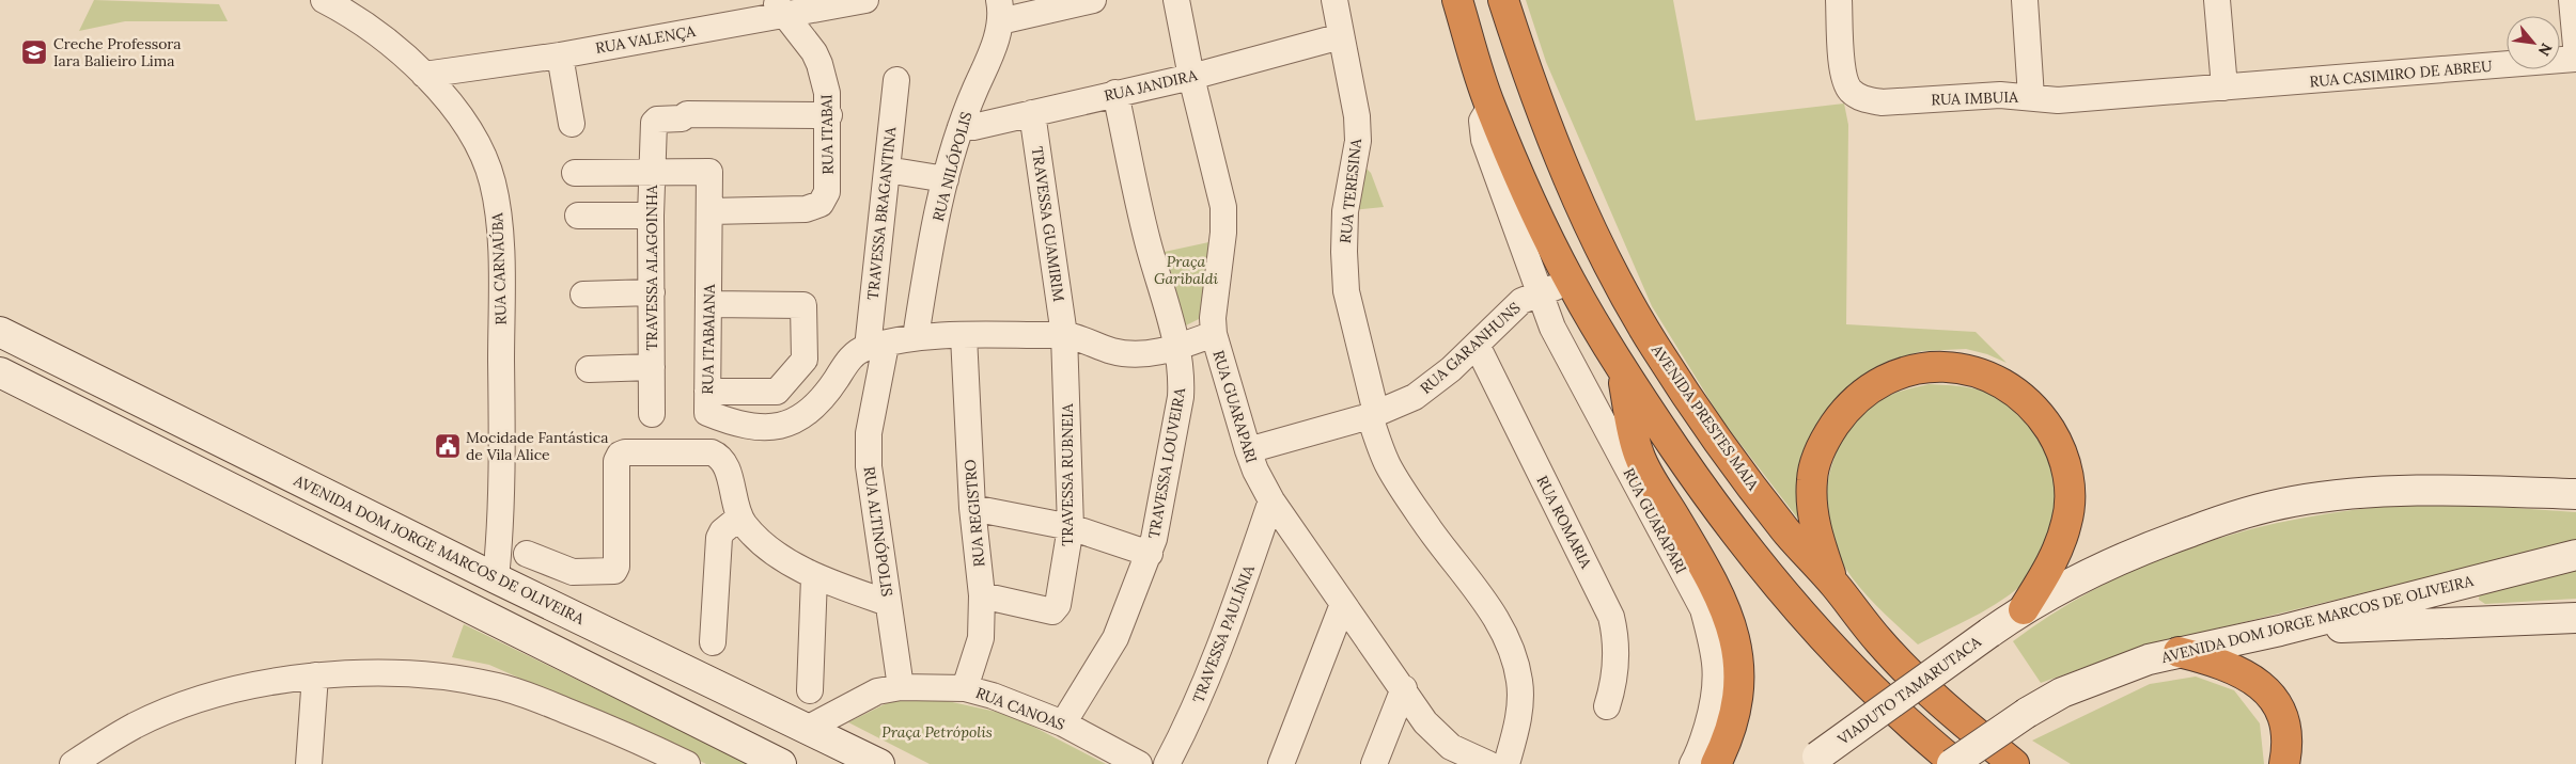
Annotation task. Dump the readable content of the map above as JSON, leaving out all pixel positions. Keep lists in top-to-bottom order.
{
  "streets": {
    "highway": ["AVENIDA PRESTES MAIA"],
    "main road": ["AVENIDA DOM JORGE MARCOS DE OLIVEIRA", "VIADUTO TAMARUTACA"],
    "street": [
      "RUA VALENÇA",
      "RUA CASIMIRO DE ABREU",
      "RUA JANDIRA",
      "RUA IMBUIA",
      "RUA ITABAI",
      "RUA NILÓPOLIS",
      "RUA TERESINA",
      "TRAVESSA BRAGANTINA",
      "TRAVESSA GUAMIRIM",
      "TRAVESSA ALAGOINHA",
      "RUA CARNAÚBA",
      "RUA ITABAIANA",
      "RUA GARANHUNS",
      "RUA GUARAPARI",
      "TRAVESSA LOUVEIRA",
      "TRAVESSA RUBNEIA",
      "RUA REGISTRO",
      "RUA ROMARIA",
      "RUA ALTINÓPOLIS",
      "TRAVESSA PAULÍNIA",
      "RUA CANOAS"
    ]
  },
  "crossings": [
    ["RUA VALENÇA", "RUA ITABAI"],
    ["RUA VALENÇA", "RUA CARNAÚBA"],
    ["RUA CASIMIRO DE ABREU", "RUA IMBUIA"],
    ["RUA JANDIRA", "RUA NILÓPOLIS"],
    ["RUA JANDIRA", "RUA TERESINA"],
    ["RUA JANDIRA", "TRAVESSA GUAMIRIM"],
    ["RUA JANDIRA", "RUA GUARAPARI"],
    ["RUA JANDIRA", "TRAVESSA LOUVEIRA"],
    ["RUA ITABAI", "TRAVESSA ALAGOINHA"],
    ["RUA ITABAI", "RUA ITABAIANA"],
    ["RUA NILÓPOLIS", "RUA ITABAIANA"],
    ["RUA TERESINA", "RUA GARANHUNS"],
    ["TRAVESSA BRAGANTINA", "RUA ITABAIANA"],
    ["TRAVESSA BRAGANTINA", "RUA ALTINÓPOLIS"],
    ["TRAVESSA GUAMIRIM", "RUA ITABAIANA"],
    ["TRAVESSA GUAMIRIM", "TRAVESSA RUBNEIA"],
    ["TRAVESSA ALAGOINHA", "RUA ITABAIANA"],
    ["RUA CARNAÚBA", "AVENIDA DOM JORGE MARCOS DE OLIVEIRA"],
    ["RUA ITABAIANA", "RUA GUARAPARI"],
    ["RUA ITABAIANA", "TRAVESSA LOUVEIRA"],
    ["RUA ITABAIANA", "TRAVESSA RUBNEIA"],
    ["RUA ITABAIANA", "RUA REGISTRO"],
    ["RUA ITABAIANA", "RUA ALTINÓPOLIS"],
    ["RUA GARANHUNS", "RUA GUARAPARI"],
    ["RUA GARANHUNS", "RUA ROMARIA"],
    ["RUA GUARAPARI", "TRAVESSA PAULÍNIA"],
    ["TRAVESSA LOUVEIRA", "RUA CANOAS"],
    ["TRAVESSA RUBNEIA", "RUA REGISTRO"],
    ["RUA REGISTRO", "RUA CANOAS"],
    ["RUA ALTINÓPOLIS", "RUA CANOAS"],
    ["AVENIDA DOM JORGE MARCOS DE OLIVEIRA", "RUA CANOAS"]
  ],
  "parks": ["Praça Garibaldi", "Praça Petrópolis"],
  "places": {
    "school or university": ["Creche Professora Iara Balieiro Lima"],
    "public building": ["Mocidade Fantástica de Vila Alice"]
  },
  "north": "bottom right"
}
